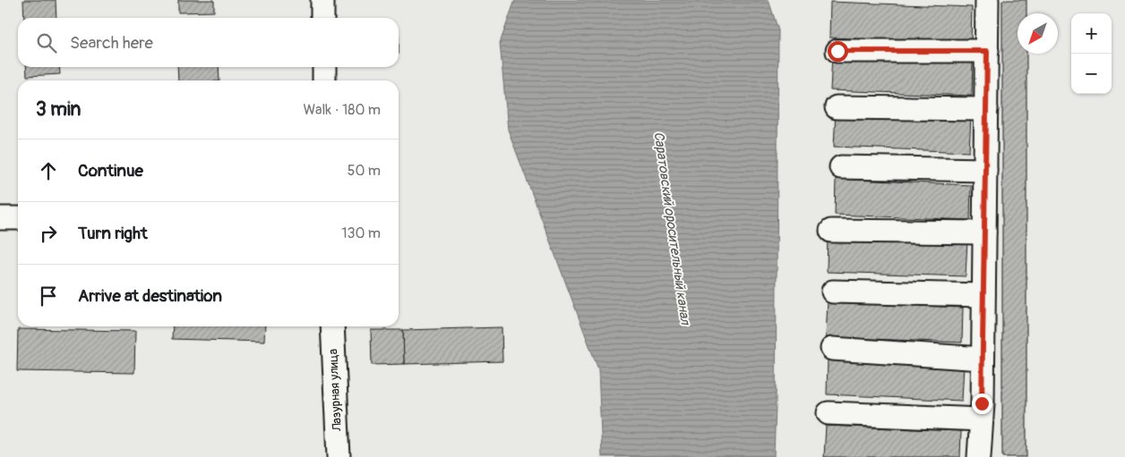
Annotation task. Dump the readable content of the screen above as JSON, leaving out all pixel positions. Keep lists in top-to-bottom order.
{
  "streets": {
    "street": ["Лазурная улица"]
  },
  "water": ["Саратовский оросительный канал"],
  "north": "bottom left",
  "page": {
    "map_buttons": ["+", "−"],
    "search": "Search here",
    "heading": ["3 min", "Walk · 180 m"],
    "list": [
      ["Continue", "50 m"],
      ["Turn right", "130 m"],
      "Arrive at destination"
    ]
  }
}
